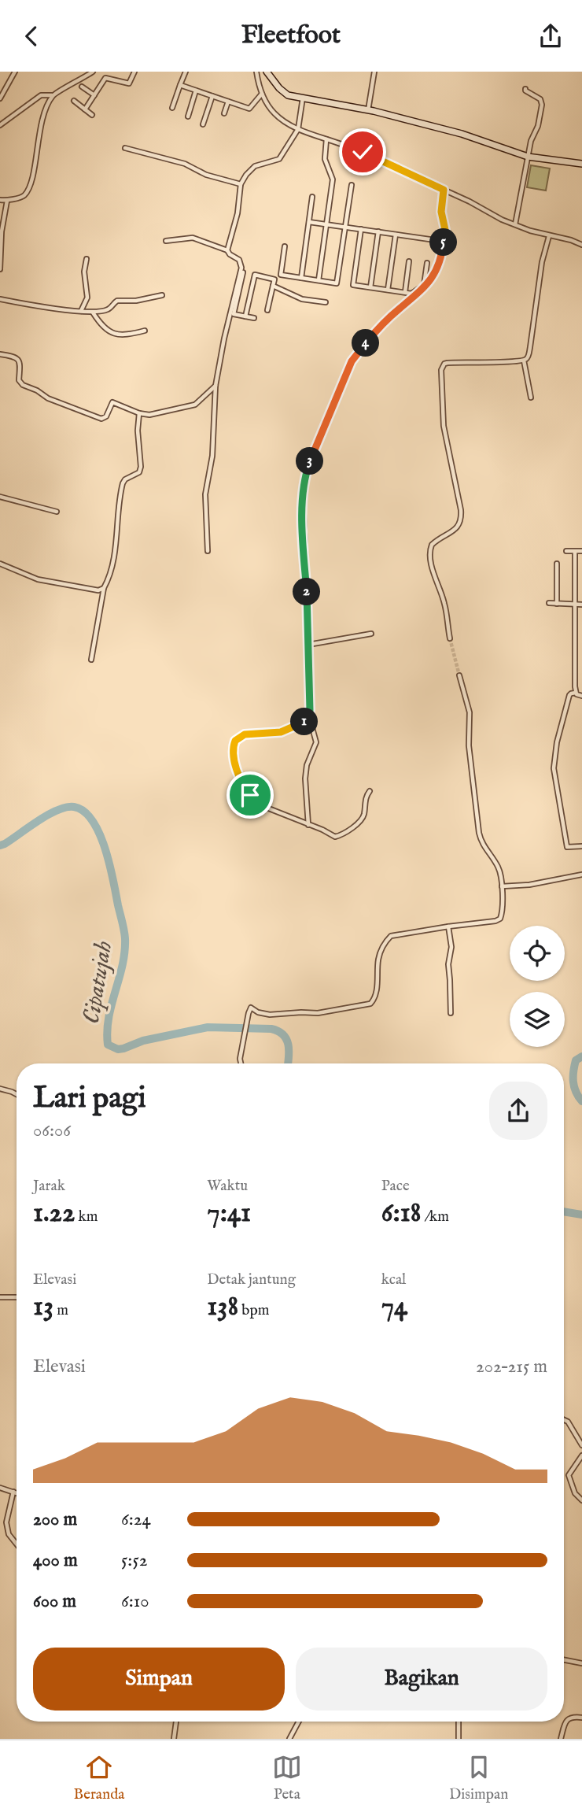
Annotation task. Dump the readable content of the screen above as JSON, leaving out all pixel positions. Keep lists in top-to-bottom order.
{
  "water": ["Cipatujah"],
  "page": {
    "header": "Fleetfoot",
    "pins": [
      "5",
      "4",
      "3",
      "2",
      "1"
    ],
    "heading": ["Lari pagi", "06:06"],
    "stats": [
      ["Jarak", "1.22 km"],
      ["Waktu", "7:41"],
      ["Pace", "6:18 /km"],
      ["Elevasi", "13 m"],
      ["Detak jantung", "138 bpm"],
      ["kcal", "74"]
    ],
    "chart": ["Elevasi", "202–215 m"],
    "list": [
      {
        "name": "200 m",
        "note": "6:24"
      },
      {
        "name": "400 m",
        "note": "5:52"
      },
      {
        "name": "600 m",
        "note": "6:10"
      }
    ],
    "buttons": ["Simpan", "Bagikan"],
    "tabs": ["Beranda", "Peta", "Disimpan"]
  }
}
